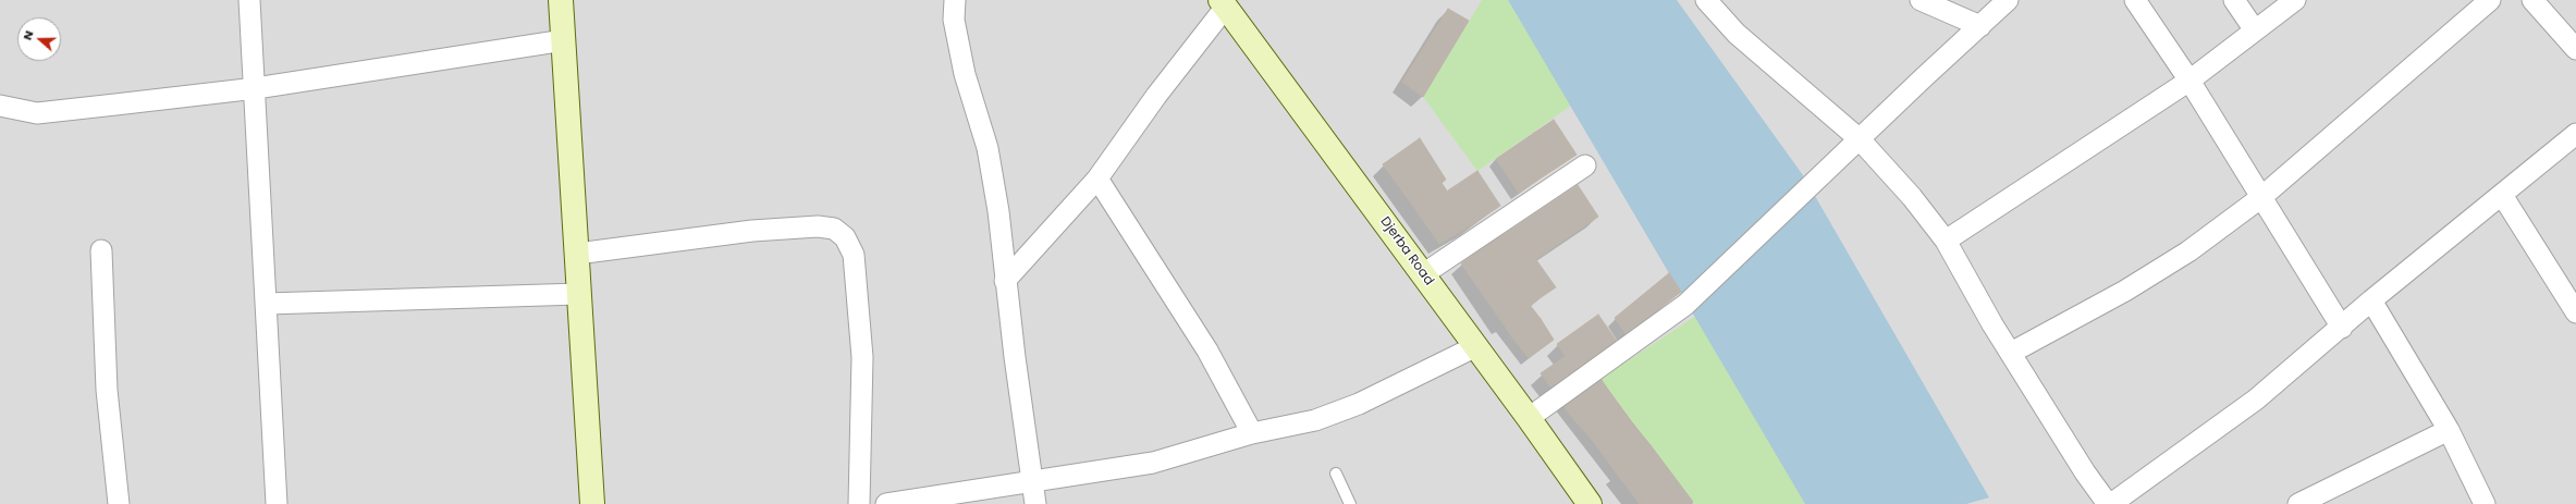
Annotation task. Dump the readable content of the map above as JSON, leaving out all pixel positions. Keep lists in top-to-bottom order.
{
  "streets": {
    "main road": ["Djerba Road"]
  },
  "north": "left"
}
